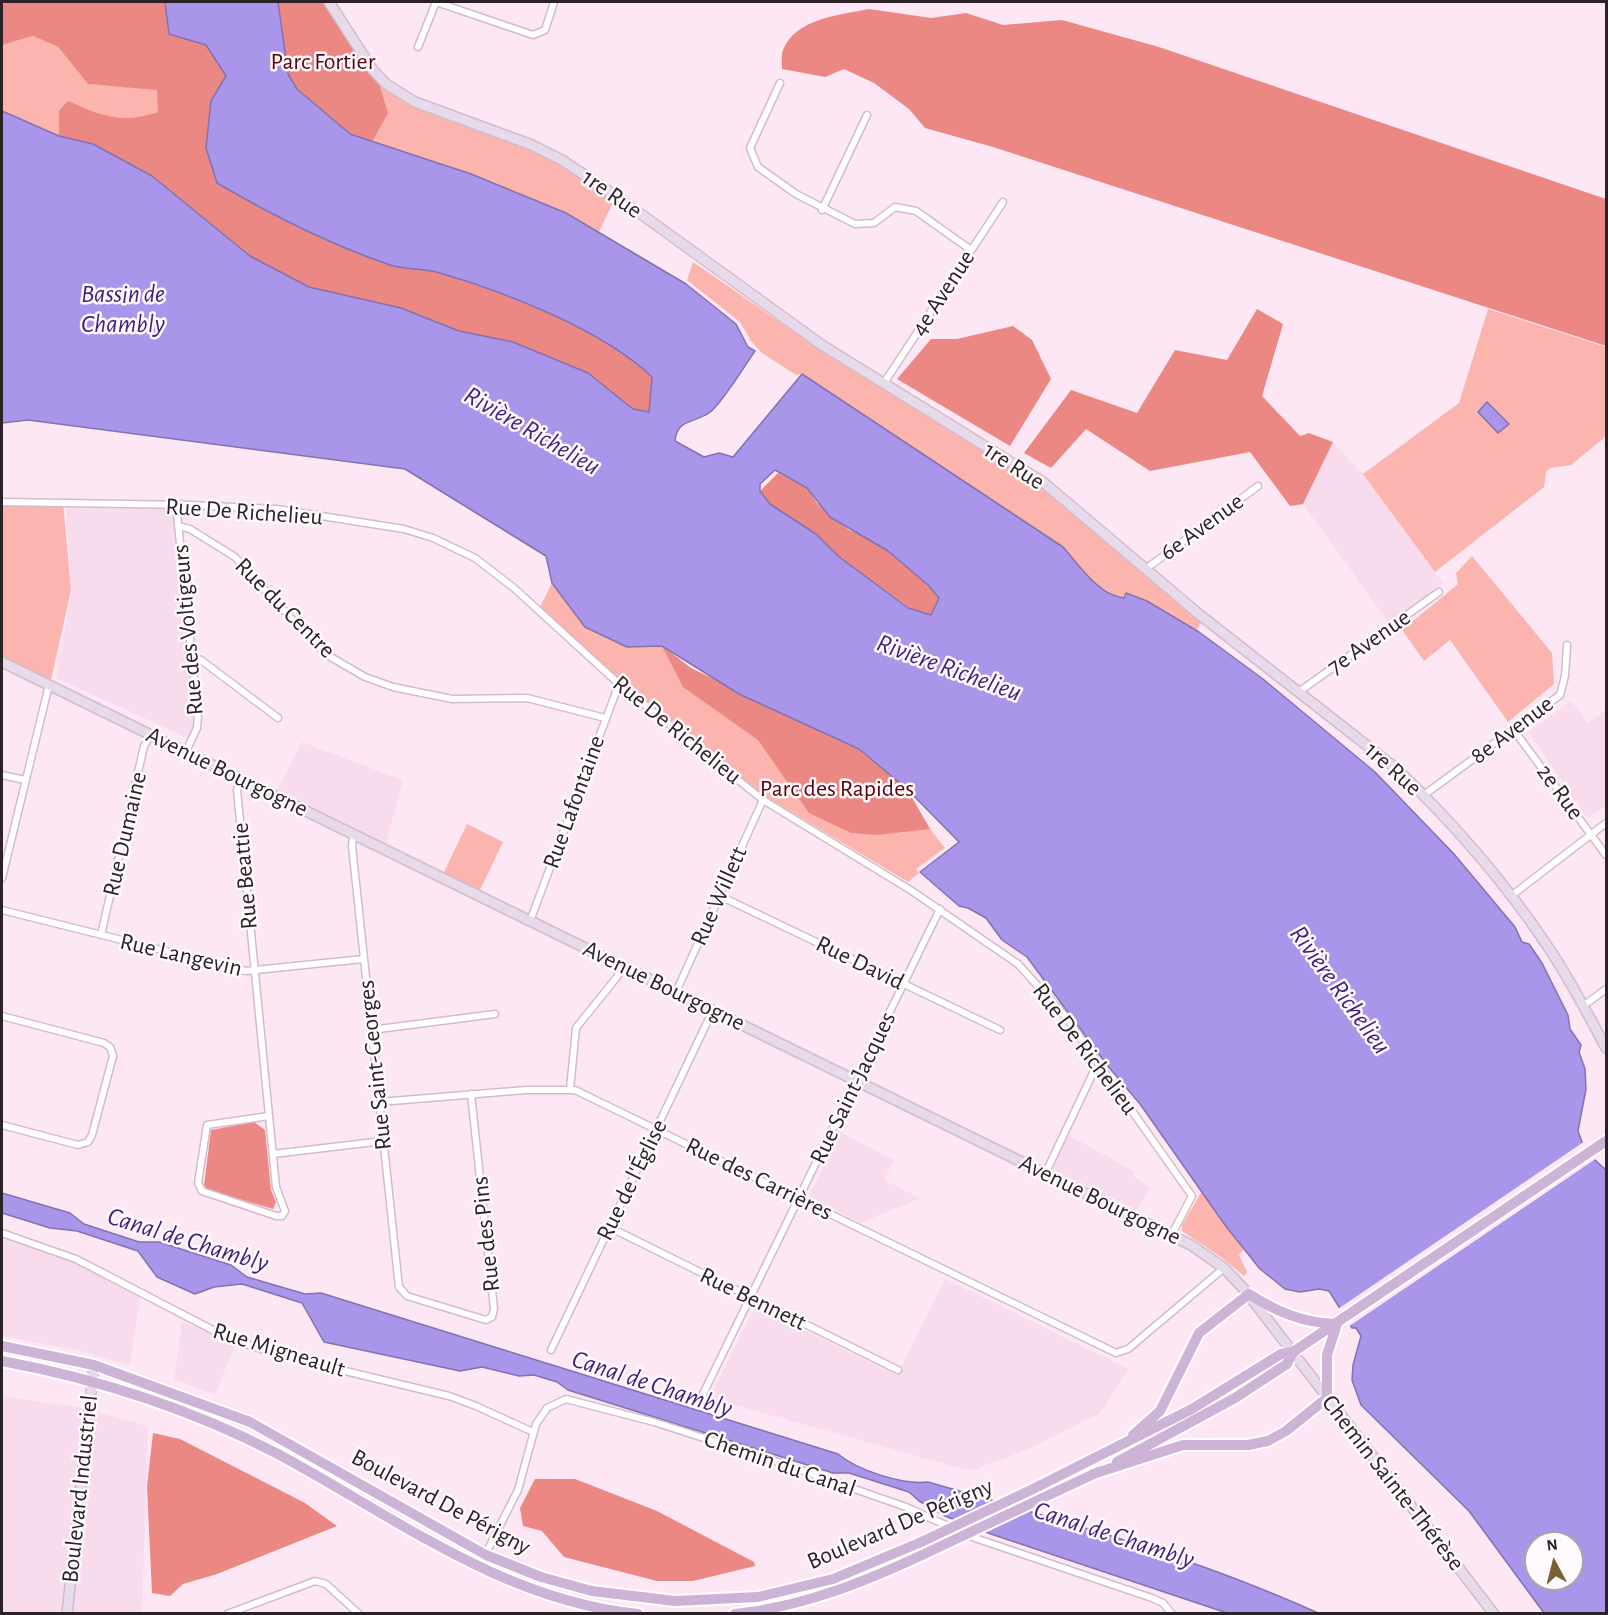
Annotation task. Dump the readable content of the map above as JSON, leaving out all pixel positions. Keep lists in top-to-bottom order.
{
  "streets": {
    "main road": ["Boulevard De Périgny"],
    "street": [
      "1re Rue",
      "4e Avenue",
      "Rue De Richelieu",
      "6e Avenue",
      "Rue du Centre",
      "Rue des Voltigeurs",
      "7e Avenue",
      "8e Avenue",
      "Avenue Bourgogne",
      "2e Rue",
      "Rue Lafontaine",
      "Rue Dumaine",
      "Rue Beattie",
      "Rue Willett",
      "Rue Langevin",
      "Rue David",
      "Rue Saint-Georges",
      "Rue Saint-Jacques",
      "Rue des Carrières",
      "Rue de l'Église",
      "Rue des Pins",
      "Rue Bennett",
      "Rue Migneault",
      "Chemin du Canal",
      "Chemin Sainte-Thérèse",
      "Boulevard Industriel"
    ]
  },
  "crossings": [
    ["1re Rue", "4e Avenue"],
    ["1re Rue", "6e Avenue"],
    ["1re Rue", "7e Avenue"],
    ["1re Rue", "8e Avenue"],
    ["Rue De Richelieu", "Rue des Voltigeurs"],
    ["Rue De Richelieu", "Avenue Bourgogne"],
    ["Rue De Richelieu", "Rue Lafontaine"],
    ["Rue De Richelieu", "Rue Willett"],
    ["Rue De Richelieu", "Rue Saint-Jacques"],
    ["Rue du Centre", "Rue des Voltigeurs"],
    ["Rue du Centre", "Rue Lafontaine"],
    ["Rue des Voltigeurs", "Avenue Bourgogne"],
    ["8e Avenue", "2e Rue"],
    ["Avenue Bourgogne", "Rue Lafontaine"],
    ["Avenue Bourgogne", "Rue Dumaine"],
    ["Avenue Bourgogne", "Rue Beattie"],
    ["Avenue Bourgogne", "Rue Willett"],
    ["Avenue Bourgogne", "Rue Saint-Georges"],
    ["Avenue Bourgogne", "Rue Saint-Jacques"],
    ["Avenue Bourgogne", "Rue des Carrières"],
    ["Avenue Bourgogne", "Rue de l'Église"],
    ["Avenue Bourgogne", "Chemin Sainte-Thérèse"],
    ["Avenue Bourgogne", "Boulevard De Périgny"],
    ["Rue Dumaine", "Rue Langevin"],
    ["Rue Beattie", "Rue Langevin"],
    ["Rue Willett", "Rue David"],
    ["Rue Langevin", "Rue Saint-Georges"],
    ["Rue David", "Rue Saint-Jacques"],
    ["Rue Saint-Georges", "Rue des Carrières"],
    ["Rue Saint-Georges", "Rue des Pins"],
    ["Rue Saint-Jacques", "Rue des Carrières"],
    ["Rue Saint-Jacques", "Rue Bennett"],
    ["Rue des Carrières", "Rue de l'Église"],
    ["Rue des Carrières", "Rue des Pins"],
    ["Rue de l'Église", "Rue Bennett"],
    ["Rue Migneault", "Chemin du Canal"],
    ["Chemin du Canal", "Boulevard De Périgny"],
    ["Chemin Sainte-Thérèse", "Boulevard De Périgny"],
    ["Boulevard Industriel", "Boulevard De Périgny"]
  ],
  "water": ["Bassin de Chambly", "Rivière Richelieu", "Canal de Chambly"],
  "parks": ["Parc Fortier", "Parc des Rapides"],
  "north": "top"
}
